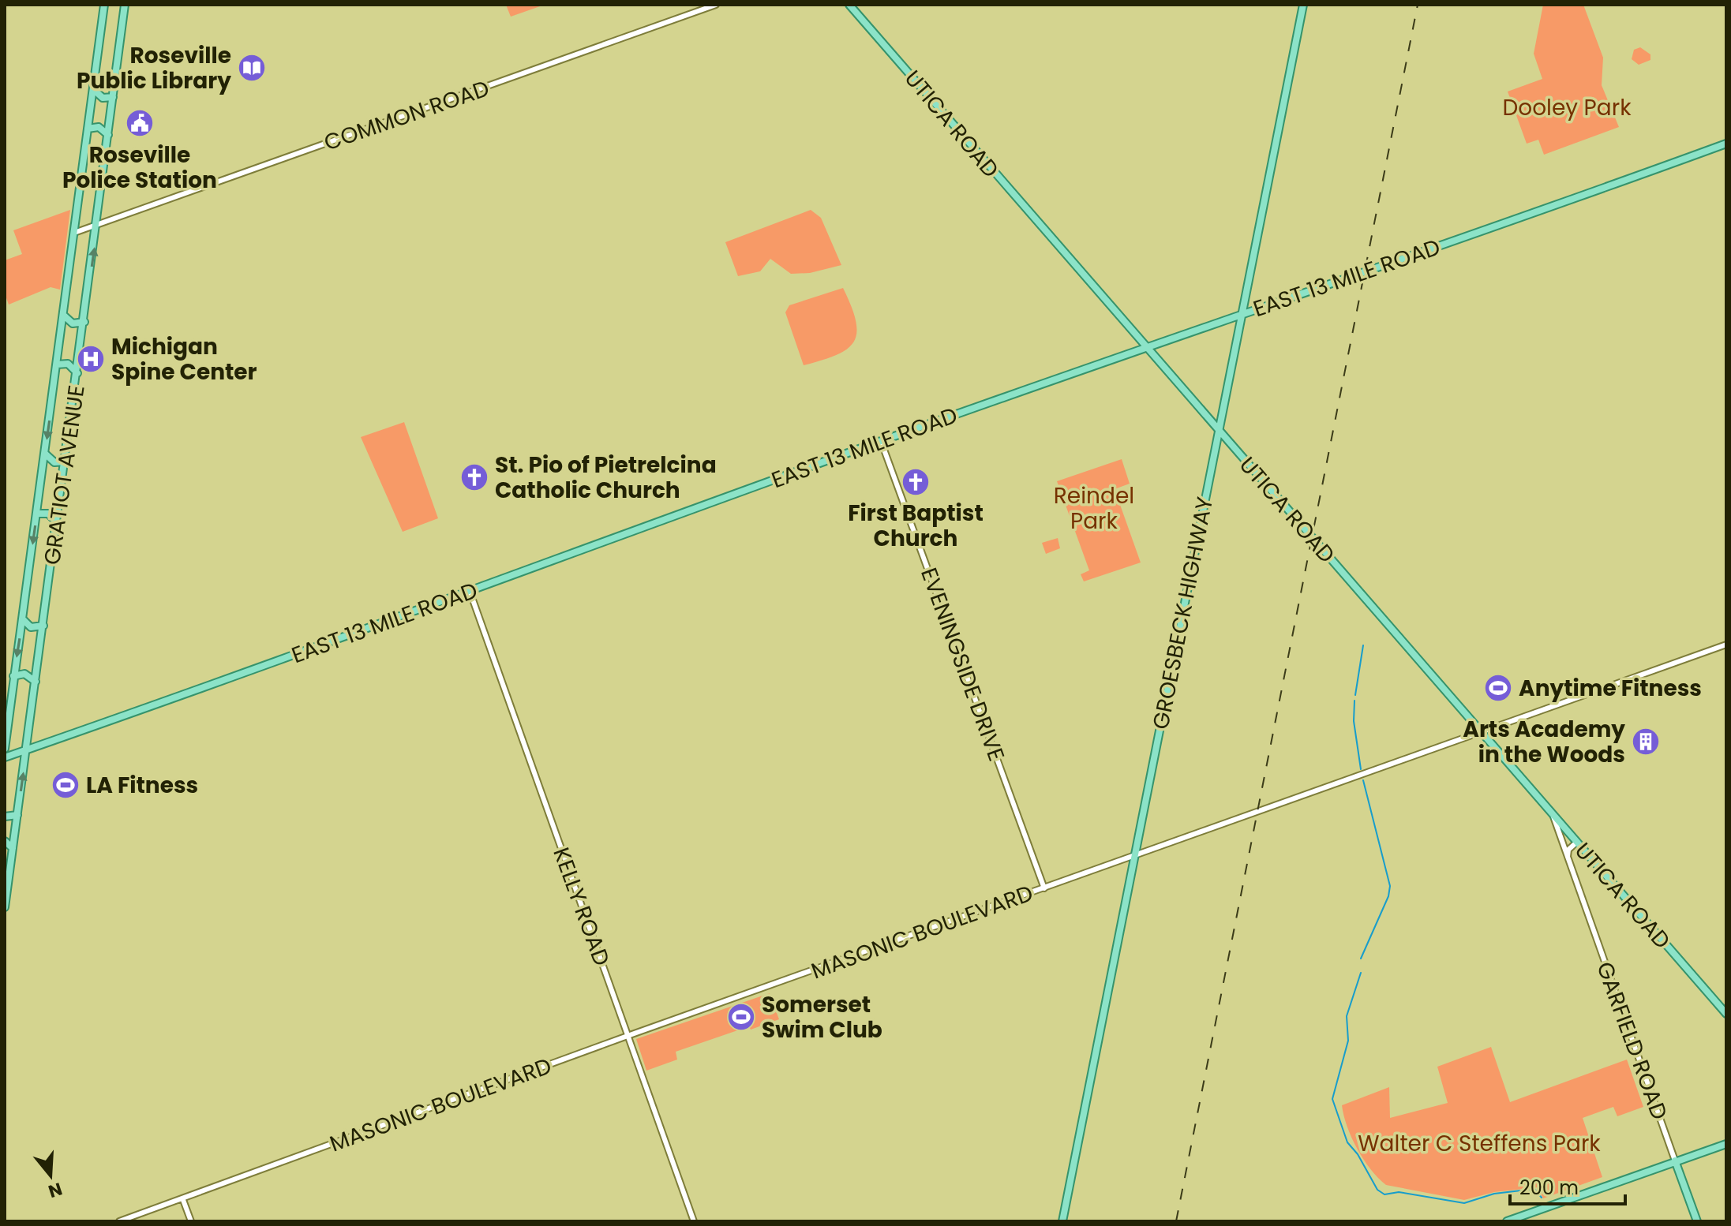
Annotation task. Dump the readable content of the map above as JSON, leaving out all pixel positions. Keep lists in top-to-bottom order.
{
  "streets": {
    "main road": [
      "UTICA ROAD",
      "EAST 13 MILE ROAD",
      "GRATIOT AVENUE",
      "GROESBECK HIGHWAY",
      "GARFIELD ROAD"
    ],
    "street": [
      "COMMON ROAD",
      "EVENINGSIDE DRIVE",
      "KELLY ROAD",
      "MASONIC BOULEVARD"
    ]
  },
  "crossings": [
    ["COMMON ROAD", "GRATIOT AVENUE"],
    ["UTICA ROAD", "EAST 13 MILE ROAD"],
    ["UTICA ROAD", "GROESBECK HIGHWAY"],
    ["UTICA ROAD", "MASONIC BOULEVARD"],
    ["UTICA ROAD", "GARFIELD ROAD"],
    ["EAST 13 MILE ROAD", "GRATIOT AVENUE"],
    ["EAST 13 MILE ROAD", "GROESBECK HIGHWAY"],
    ["EAST 13 MILE ROAD", "EVENINGSIDE DRIVE"],
    ["EAST 13 MILE ROAD", "KELLY ROAD"],
    ["GROESBECK HIGHWAY", "MASONIC BOULEVARD"],
    ["EVENINGSIDE DRIVE", "MASONIC BOULEVARD"],
    ["KELLY ROAD", "MASONIC BOULEVARD"]
  ],
  "parks": ["Dooley Park", "Reindel Park", "Walter C Steffens Park"],
  "places": {
    "library": ["Roseville Public Library"],
    "public building": ["Roseville Police Station"],
    "hospital": ["Michigan Spine Center"],
    "church": ["St. Pio of Pietrelcina Catholic Church", "First Baptist Church"],
    "sports": ["Anytime Fitness", "LA Fitness", "Somerset Swim Club"],
    "building": ["Arts Academy in the Woods"]
  },
  "scale_bar": "200 m",
  "north": "bottom"
}
